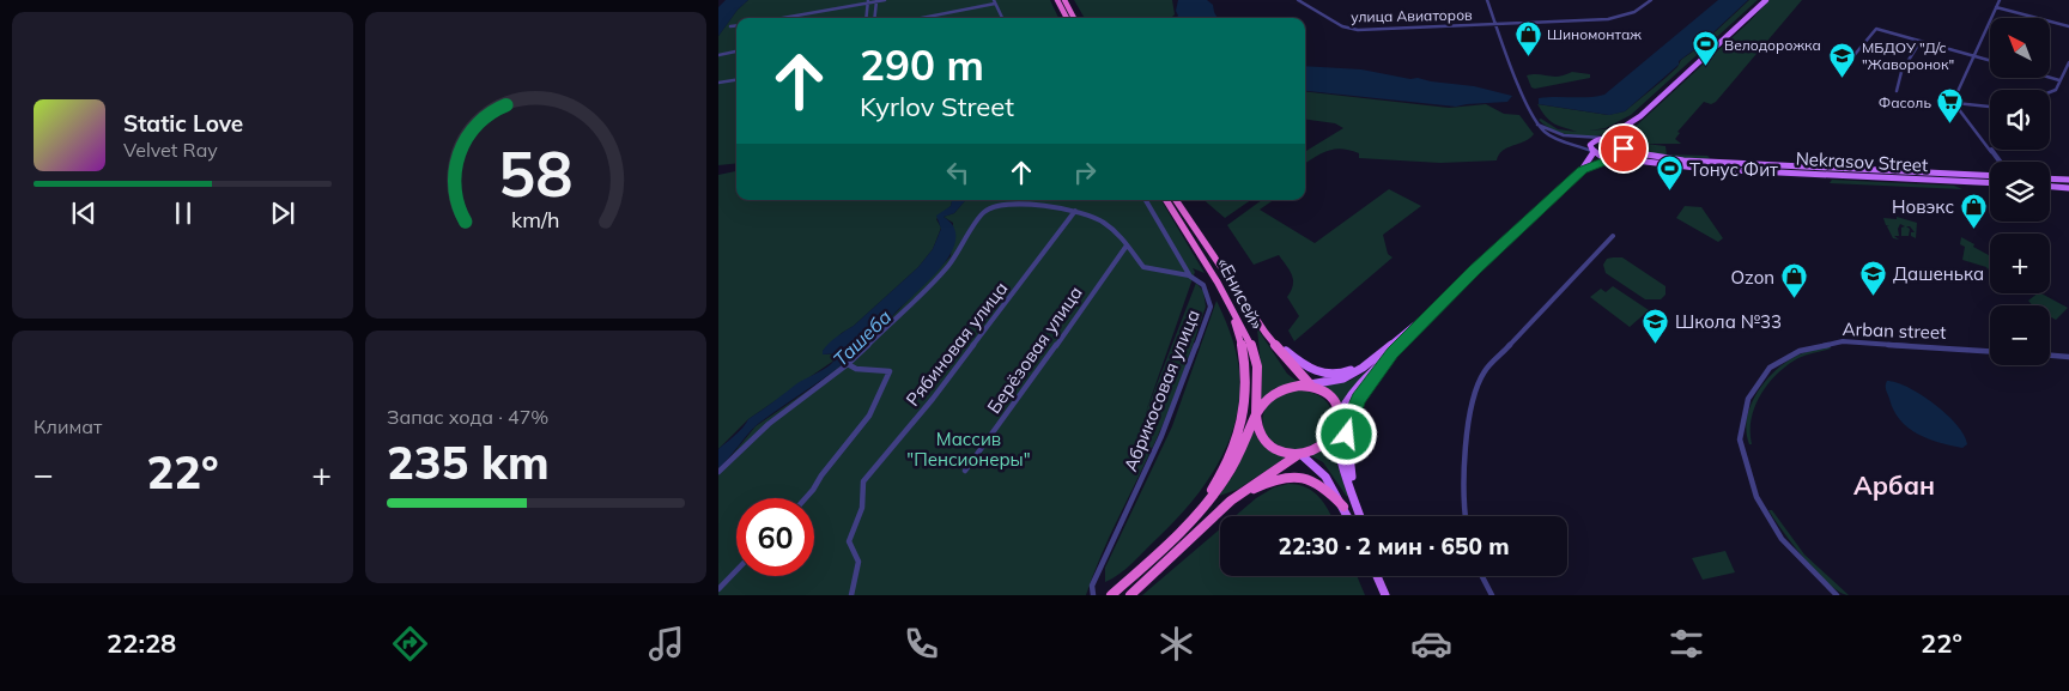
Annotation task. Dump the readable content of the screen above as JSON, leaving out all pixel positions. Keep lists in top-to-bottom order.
{
  "streets": {
    "highway": ["«Енисей»"],
    "main road": ["Nekrasov Street"],
    "street": [
      "улица Авиаторов",
      "Arban street",
      "Рябиновая улица",
      "Берёзовая улица",
      "Абрикосовая улица"
    ]
  },
  "districts": ["Арбан"],
  "water": ["Ташеба"],
  "parks": ["Массив \"Пенсионеры\""],
  "places": {
    "shop": ["Шиномонтаж", "Новэкс", "Ozon"],
    "sports": ["Велодорожка", "Тонус Фит"],
    "school or university": ["МБДОУ \"Д/с \"Жаворонок\"", "Дашенька", "Школа №33"],
    "supermarket": ["Фасоль"]
  },
  "north": "top left",
  "page": {
    "map_buttons": ["+", "−"],
    "turn": ["290 m", "Kyrlov Street"],
    "song": ["Static Love", "Velvet Ray"],
    "tile": [
      "Климат",
      ["Запас хода · 47%", "235 km"]
    ],
    "heat": ["−", "22°", "+"],
    "limit": "60",
    "trip": "22:30 · 2 мин · 650 m",
    "tabs": ["22:28", "22°"],
    "gauge": ["58", "km/h"]
  }
}
